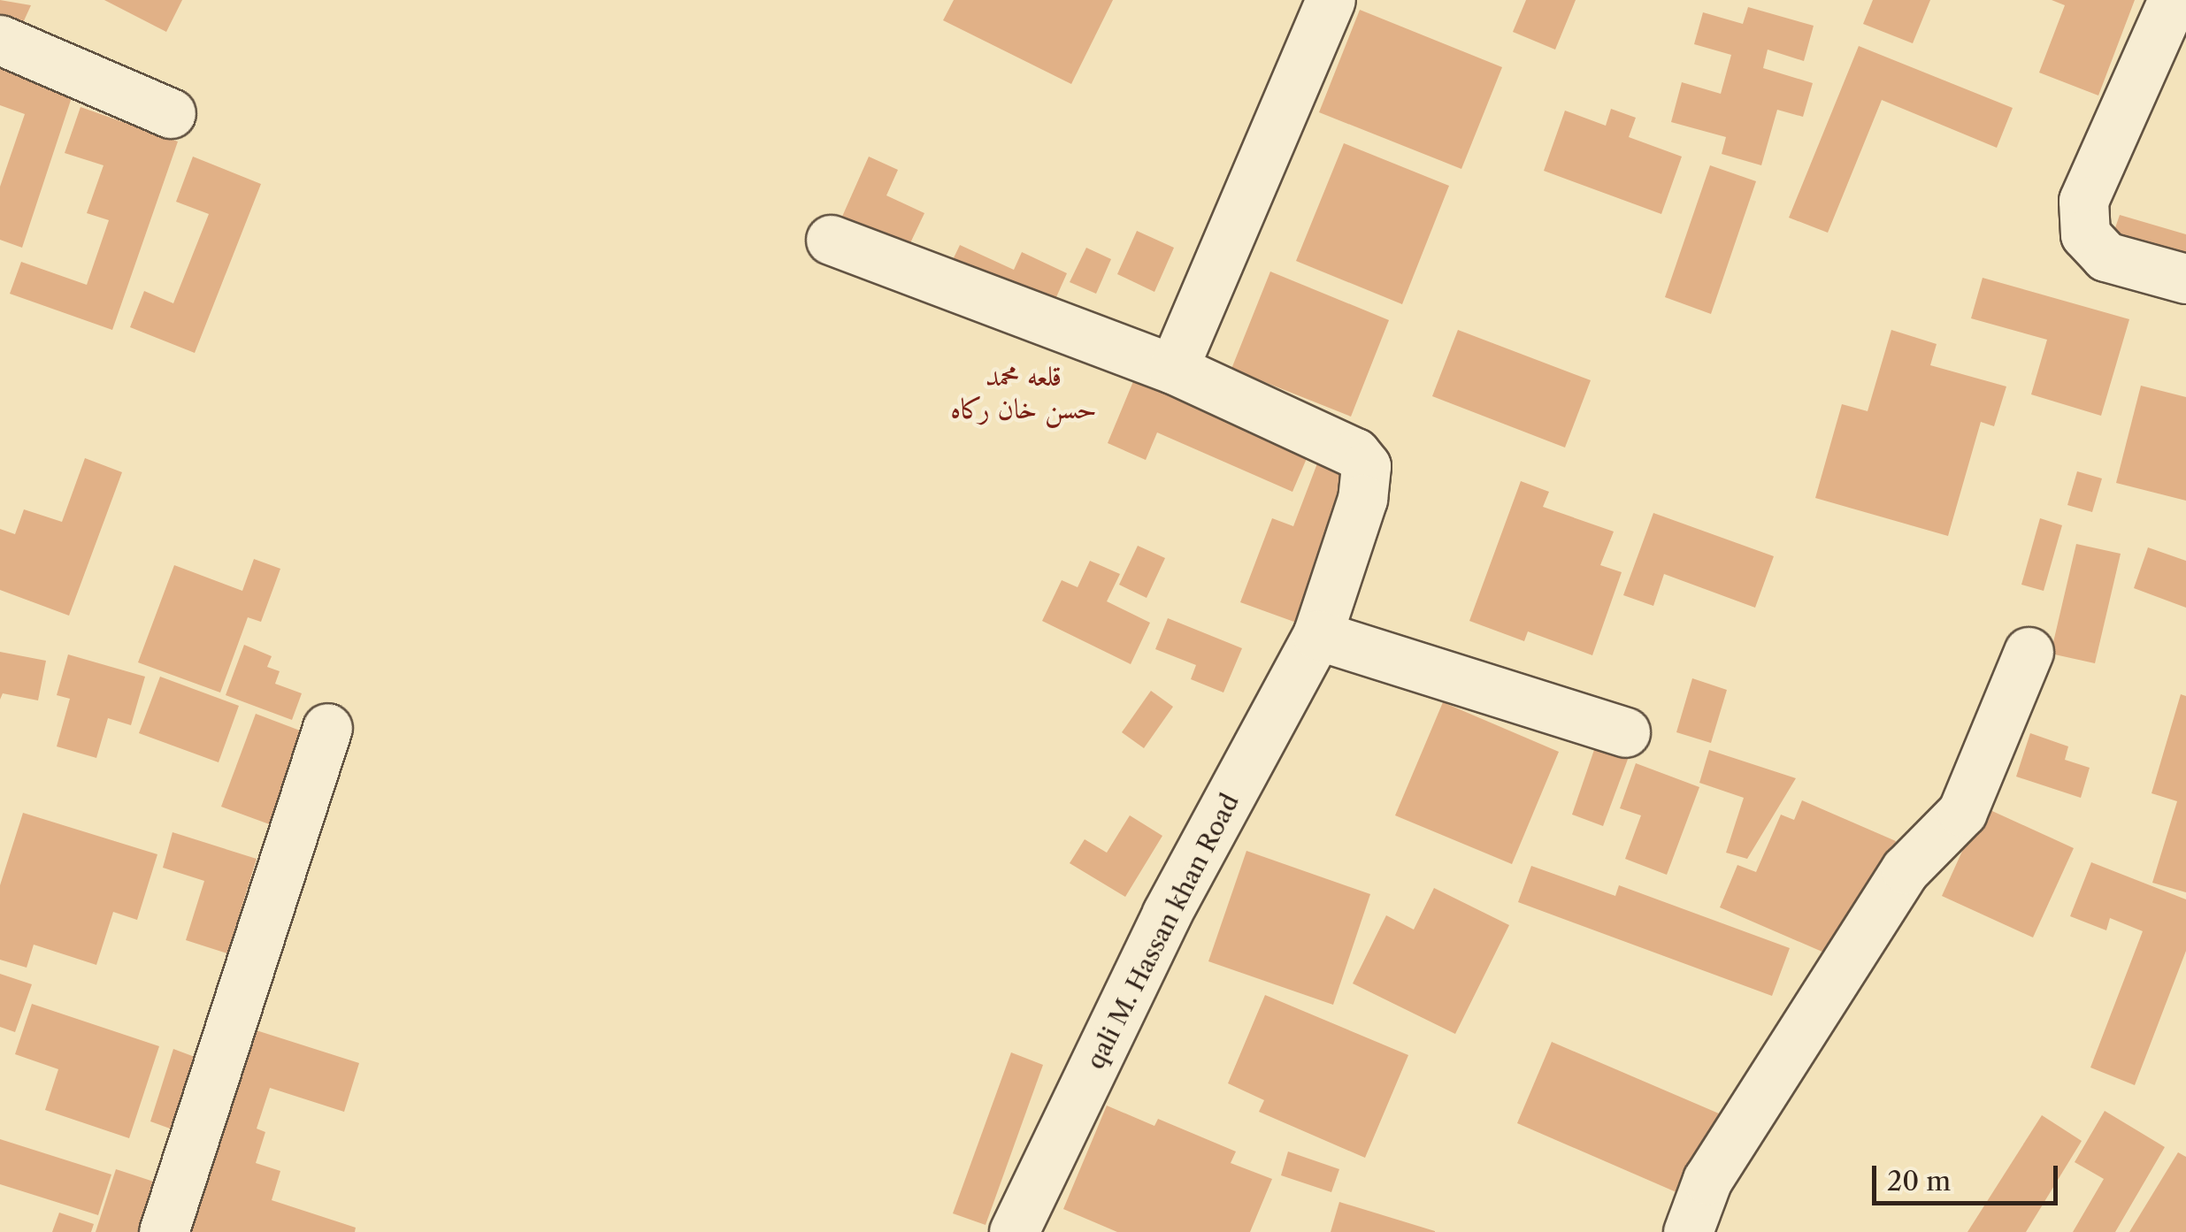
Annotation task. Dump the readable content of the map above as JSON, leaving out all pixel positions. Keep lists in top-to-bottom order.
{
  "streets": {
    "street": ["qali M. Hassan khan Road"]
  },
  "districts": ["قلعه محمد حسن خان رکاه"],
  "scale_bar": "20 m"
}
